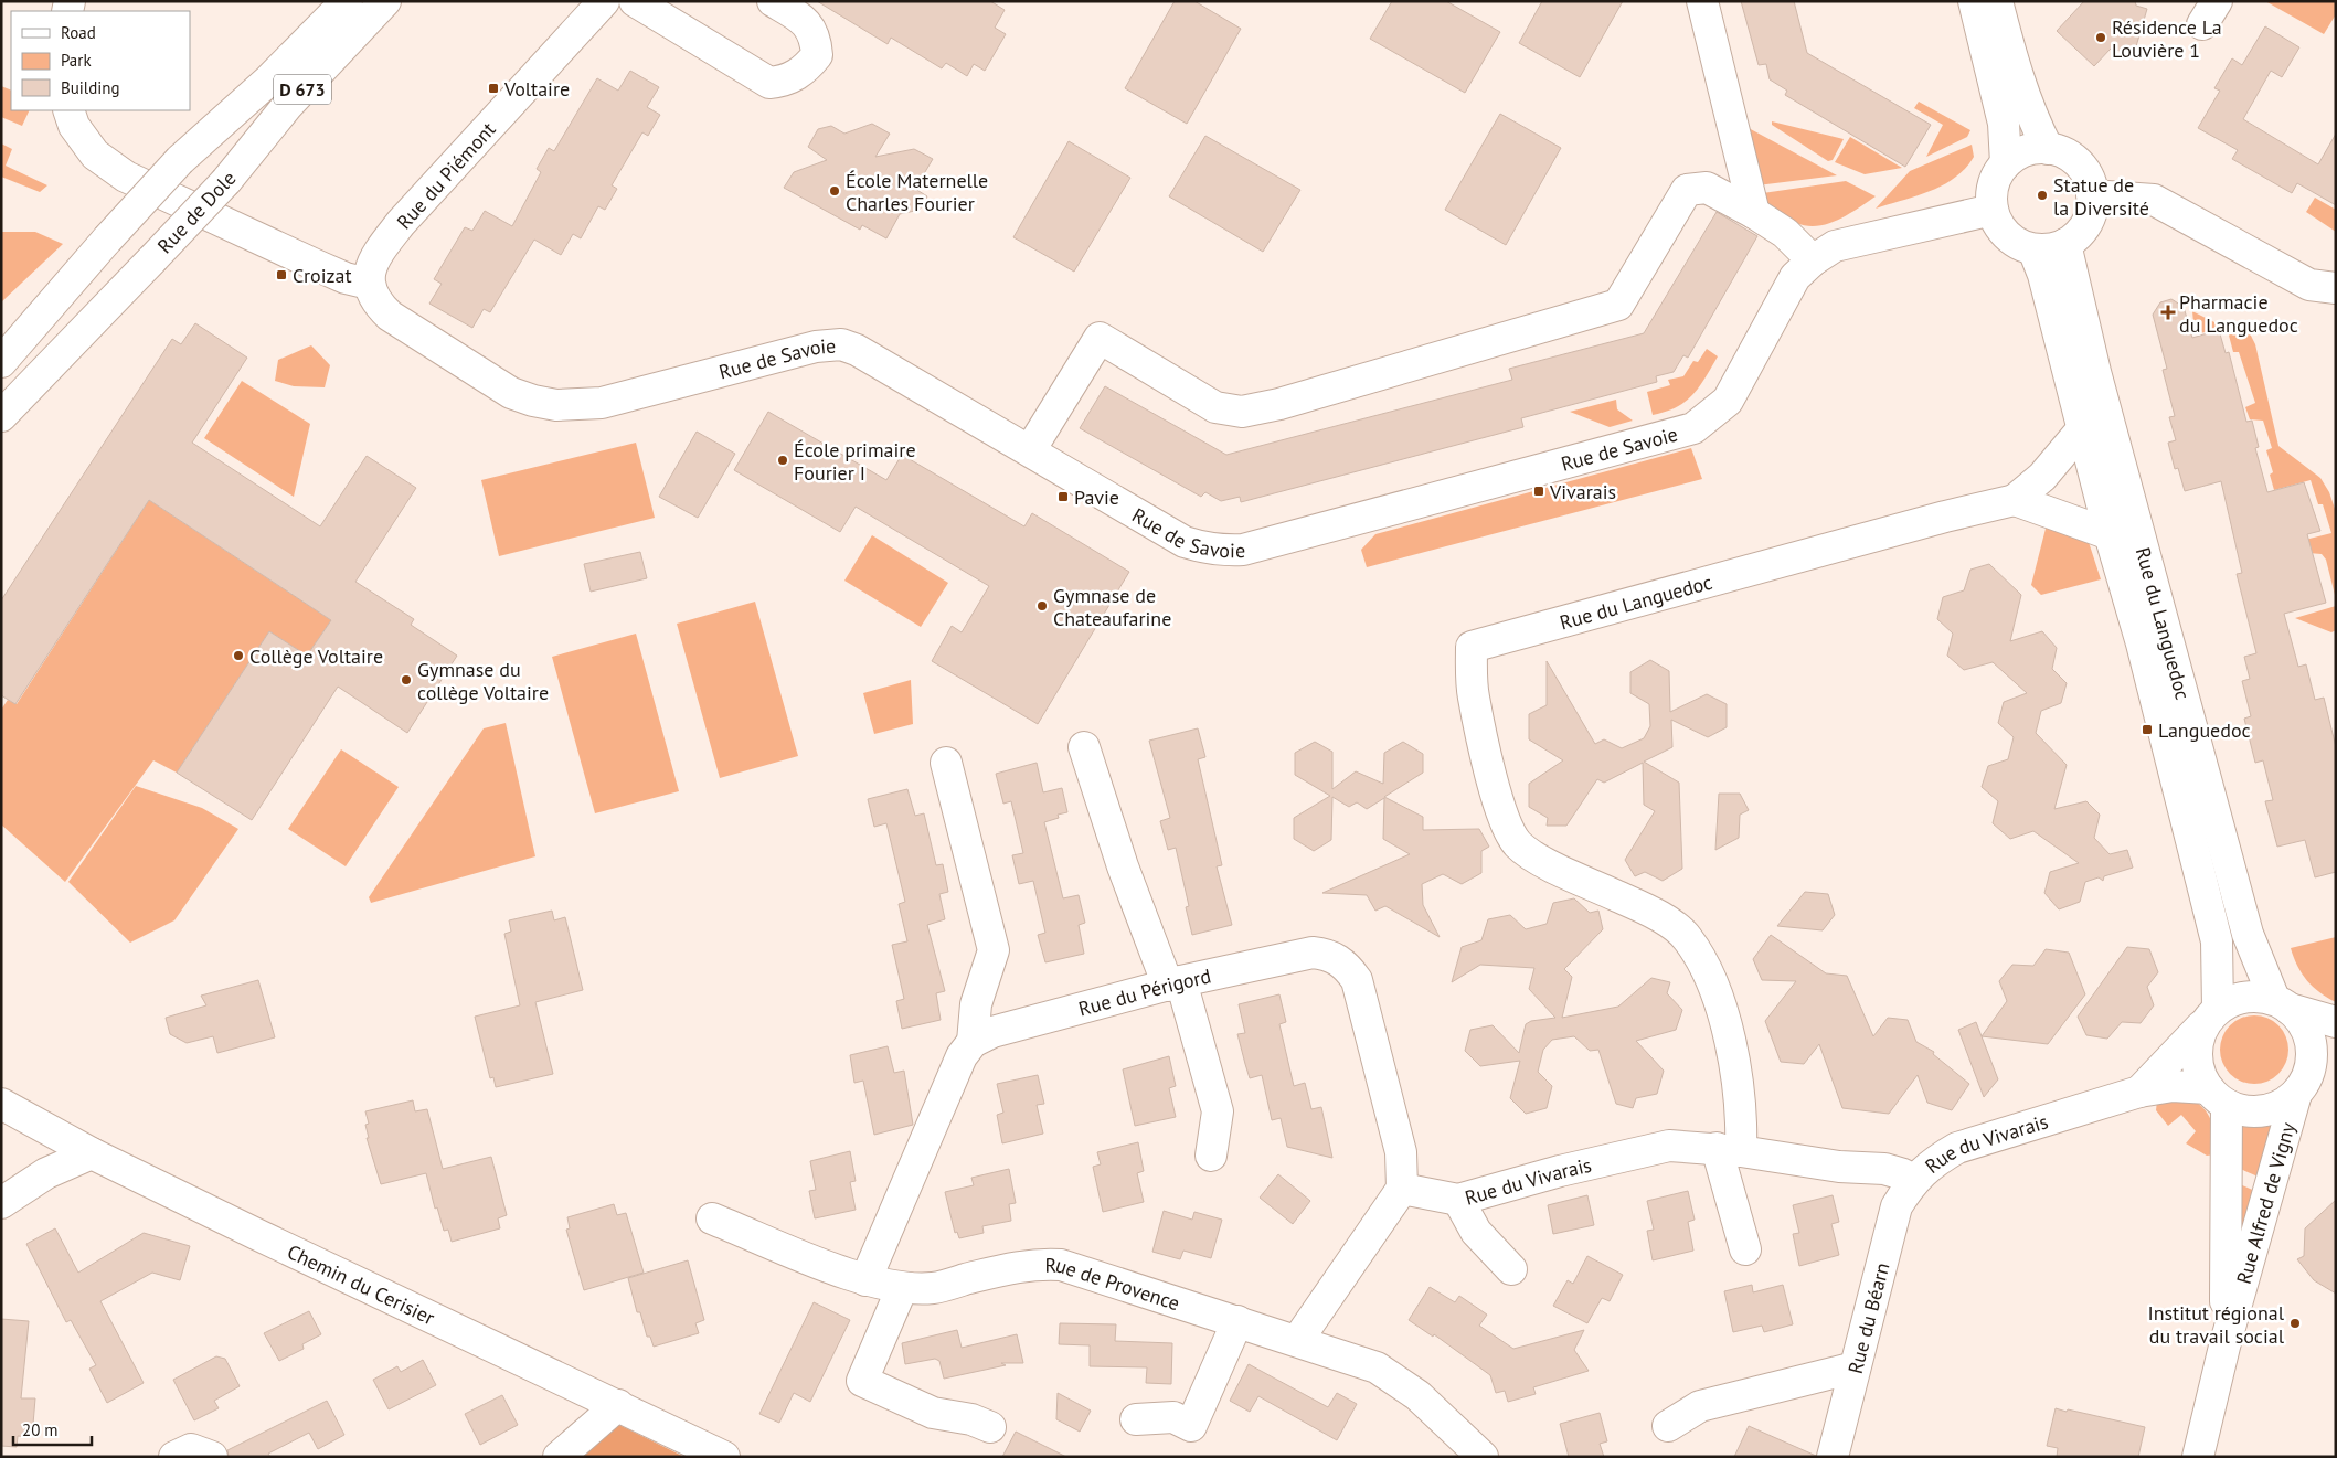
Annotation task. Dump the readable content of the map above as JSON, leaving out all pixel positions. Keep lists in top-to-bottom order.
{
  "streets": {
    "street": [
      "D 673",
      "Rue du Piémont",
      "Rue de Dole",
      "Rue de Savoie",
      "Rue du Languedoc",
      "Rue du Périgord",
      "Rue du Vivarais",
      "Rue Alfred de Vigny",
      "Chemin du Cerisier",
      "Rue de Provence",
      "Rue du Béarn"
    ]
  },
  "crossings": [
    ["Rue du Piémont", "Rue de Savoie"],
    ["Rue de Savoie", "Rue du Languedoc"],
    ["Rue du Languedoc", "Rue du Vivarais"],
    ["Rue du Languedoc", "Rue Alfred de Vigny"],
    ["Rue du Périgord", "Rue du Vivarais"],
    ["Rue du Vivarais", "Rue Alfred de Vigny"],
    ["Rue du Vivarais", "Rue du Béarn"]
  ],
  "places": {
    "other": [
      "Résidence La Louvière 1",
      "École Maternelle Charles Fourier",
      "Statue de la Diversité",
      "École primaire Fourier I",
      "Gymnase de Chateaufarine",
      "Collège Voltaire",
      "Gymnase du collège Voltaire",
      "Institut régional du travail social"
    ],
    "transit": [
      "Voltaire",
      "Croizat",
      "Vivarais",
      "Pavie",
      "Languedoc"
    ],
    "health": ["Pharmacie du Languedoc"]
  },
  "legend": ["Road", "Park", "Building"],
  "scale_bar": "20 m"
}
